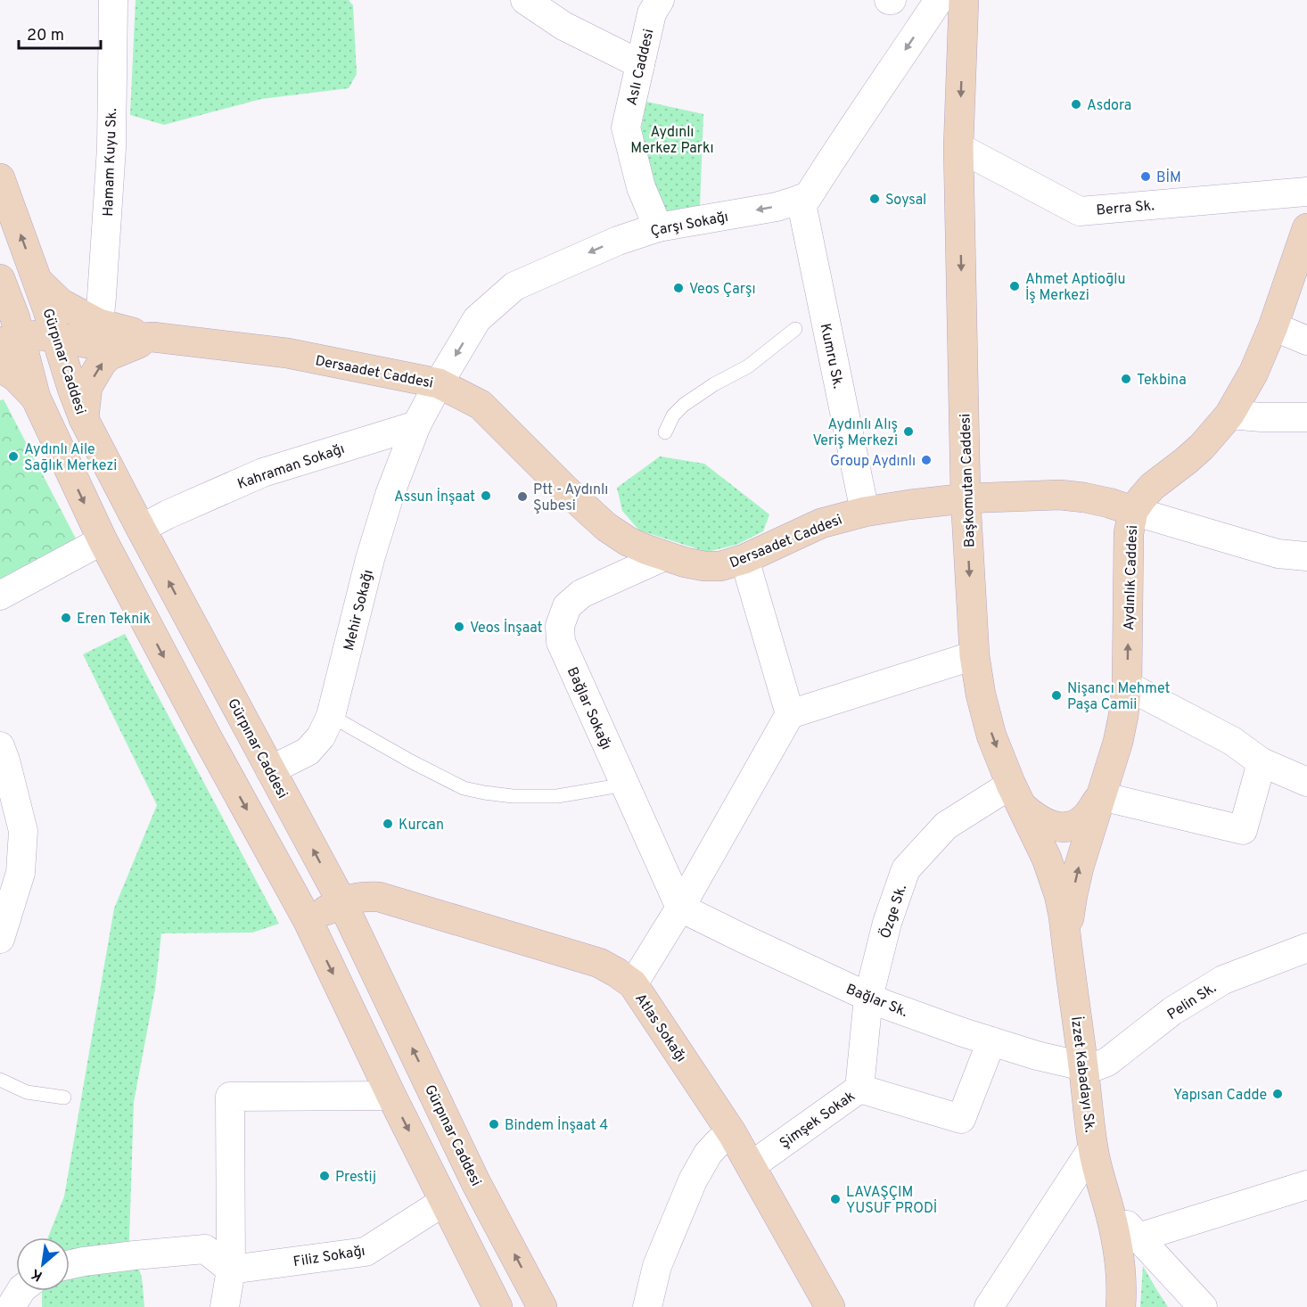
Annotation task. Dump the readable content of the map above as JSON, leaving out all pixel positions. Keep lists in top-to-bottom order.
{
  "streets": {
    "street": [
      "Aslı Caddesi",
      "Hamam Kuyu Sk.",
      "Berra Sk.",
      "Çarşı Sokağı",
      "Kumru Sk.",
      "Gürpınar Caddesi",
      "Dersaadet Caddesi",
      "Kahraman Sokağı",
      "Başkomutan Caddesi",
      "Aydınlık Caddesi",
      "Mehir Sokağı",
      "Bağlar Sokağı",
      "Özge Sk.",
      "Bağlar Sk.",
      "Pelin Sk.",
      "Atlas Sokağı",
      "İzzet Kabadayı Sk.",
      "Şimşek Sokak",
      "Filiz Sokağı"
    ]
  },
  "crossings": [
    ["Aslı Caddesi", "Çarşı Sokağı"],
    ["Berra Sk.", "Başkomutan Caddesi"],
    ["Çarşı Sokağı", "Kumru Sk."],
    ["Çarşı Sokağı", "Dersaadet Caddesi"],
    ["Çarşı Sokağı", "Kahraman Sokağı"],
    ["Çarşı Sokağı", "Mehir Sokağı"],
    ["Kumru Sk.", "Dersaadet Caddesi"],
    ["Gürpınar Caddesi", "Dersaadet Caddesi"],
    ["Gürpınar Caddesi", "Kahraman Sokağı"],
    ["Gürpınar Caddesi", "Mehir Sokağı"],
    ["Gürpınar Caddesi", "Atlas Sokağı"],
    ["Dersaadet Caddesi", "Başkomutan Caddesi"],
    ["Dersaadet Caddesi", "Aydınlık Caddesi"],
    ["Dersaadet Caddesi", "Bağlar Sokağı"],
    ["Kahraman Sokağı", "Mehir Sokağı"],
    ["Başkomutan Caddesi", "Aydınlık Caddesi"],
    ["Başkomutan Caddesi", "Özge Sk."],
    ["Başkomutan Caddesi", "İzzet Kabadayı Sk."],
    ["Aydınlık Caddesi", "İzzet Kabadayı Sk."],
    ["Bağlar Sokağı", "Bağlar Sk."],
    ["Özge Sk.", "Bağlar Sk."],
    ["Özge Sk.", "Şimşek Sokak"],
    ["Bağlar Sk.", "Pelin Sk."],
    ["Bağlar Sk.", "İzzet Kabadayı Sk."],
    ["Bağlar Sk.", "Şimşek Sokak"],
    ["Pelin Sk.", "İzzet Kabadayı Sk."],
    ["Atlas Sokağı", "Şimşek Sokak"]
  ],
  "one_way": ["Çarşı Sokağı", "Başkomutan Caddesi", "Aydınlık Caddesi"],
  "parks": ["Aydınlı Merkez Parkı"],
  "places": [
    "Asdora",
    "BİM",
    "Soysal",
    "Ahmet Aptioğlu İş Merkezi",
    "Veos Çarşı",
    "Tekbina",
    "Aydınlı Alış Veriş Merkezi",
    "Aydınlı Aile Sağlık Merkezi",
    "Group Aydınlı",
    "Assun İnşaat",
    "Ptt - Aydınlı Şubesi",
    "Eren Teknik",
    "Veos İnşaat",
    "Nişancı Mehmet Paşa Camii",
    "Kurcan",
    "Yapısan Cadde",
    "Bindem İnşaat 4",
    "Prestij",
    "LAVAŞÇIM YUSUF PRODİ"
  ],
  "scale_bar": "20 m",
  "north": "bottom left"
}
